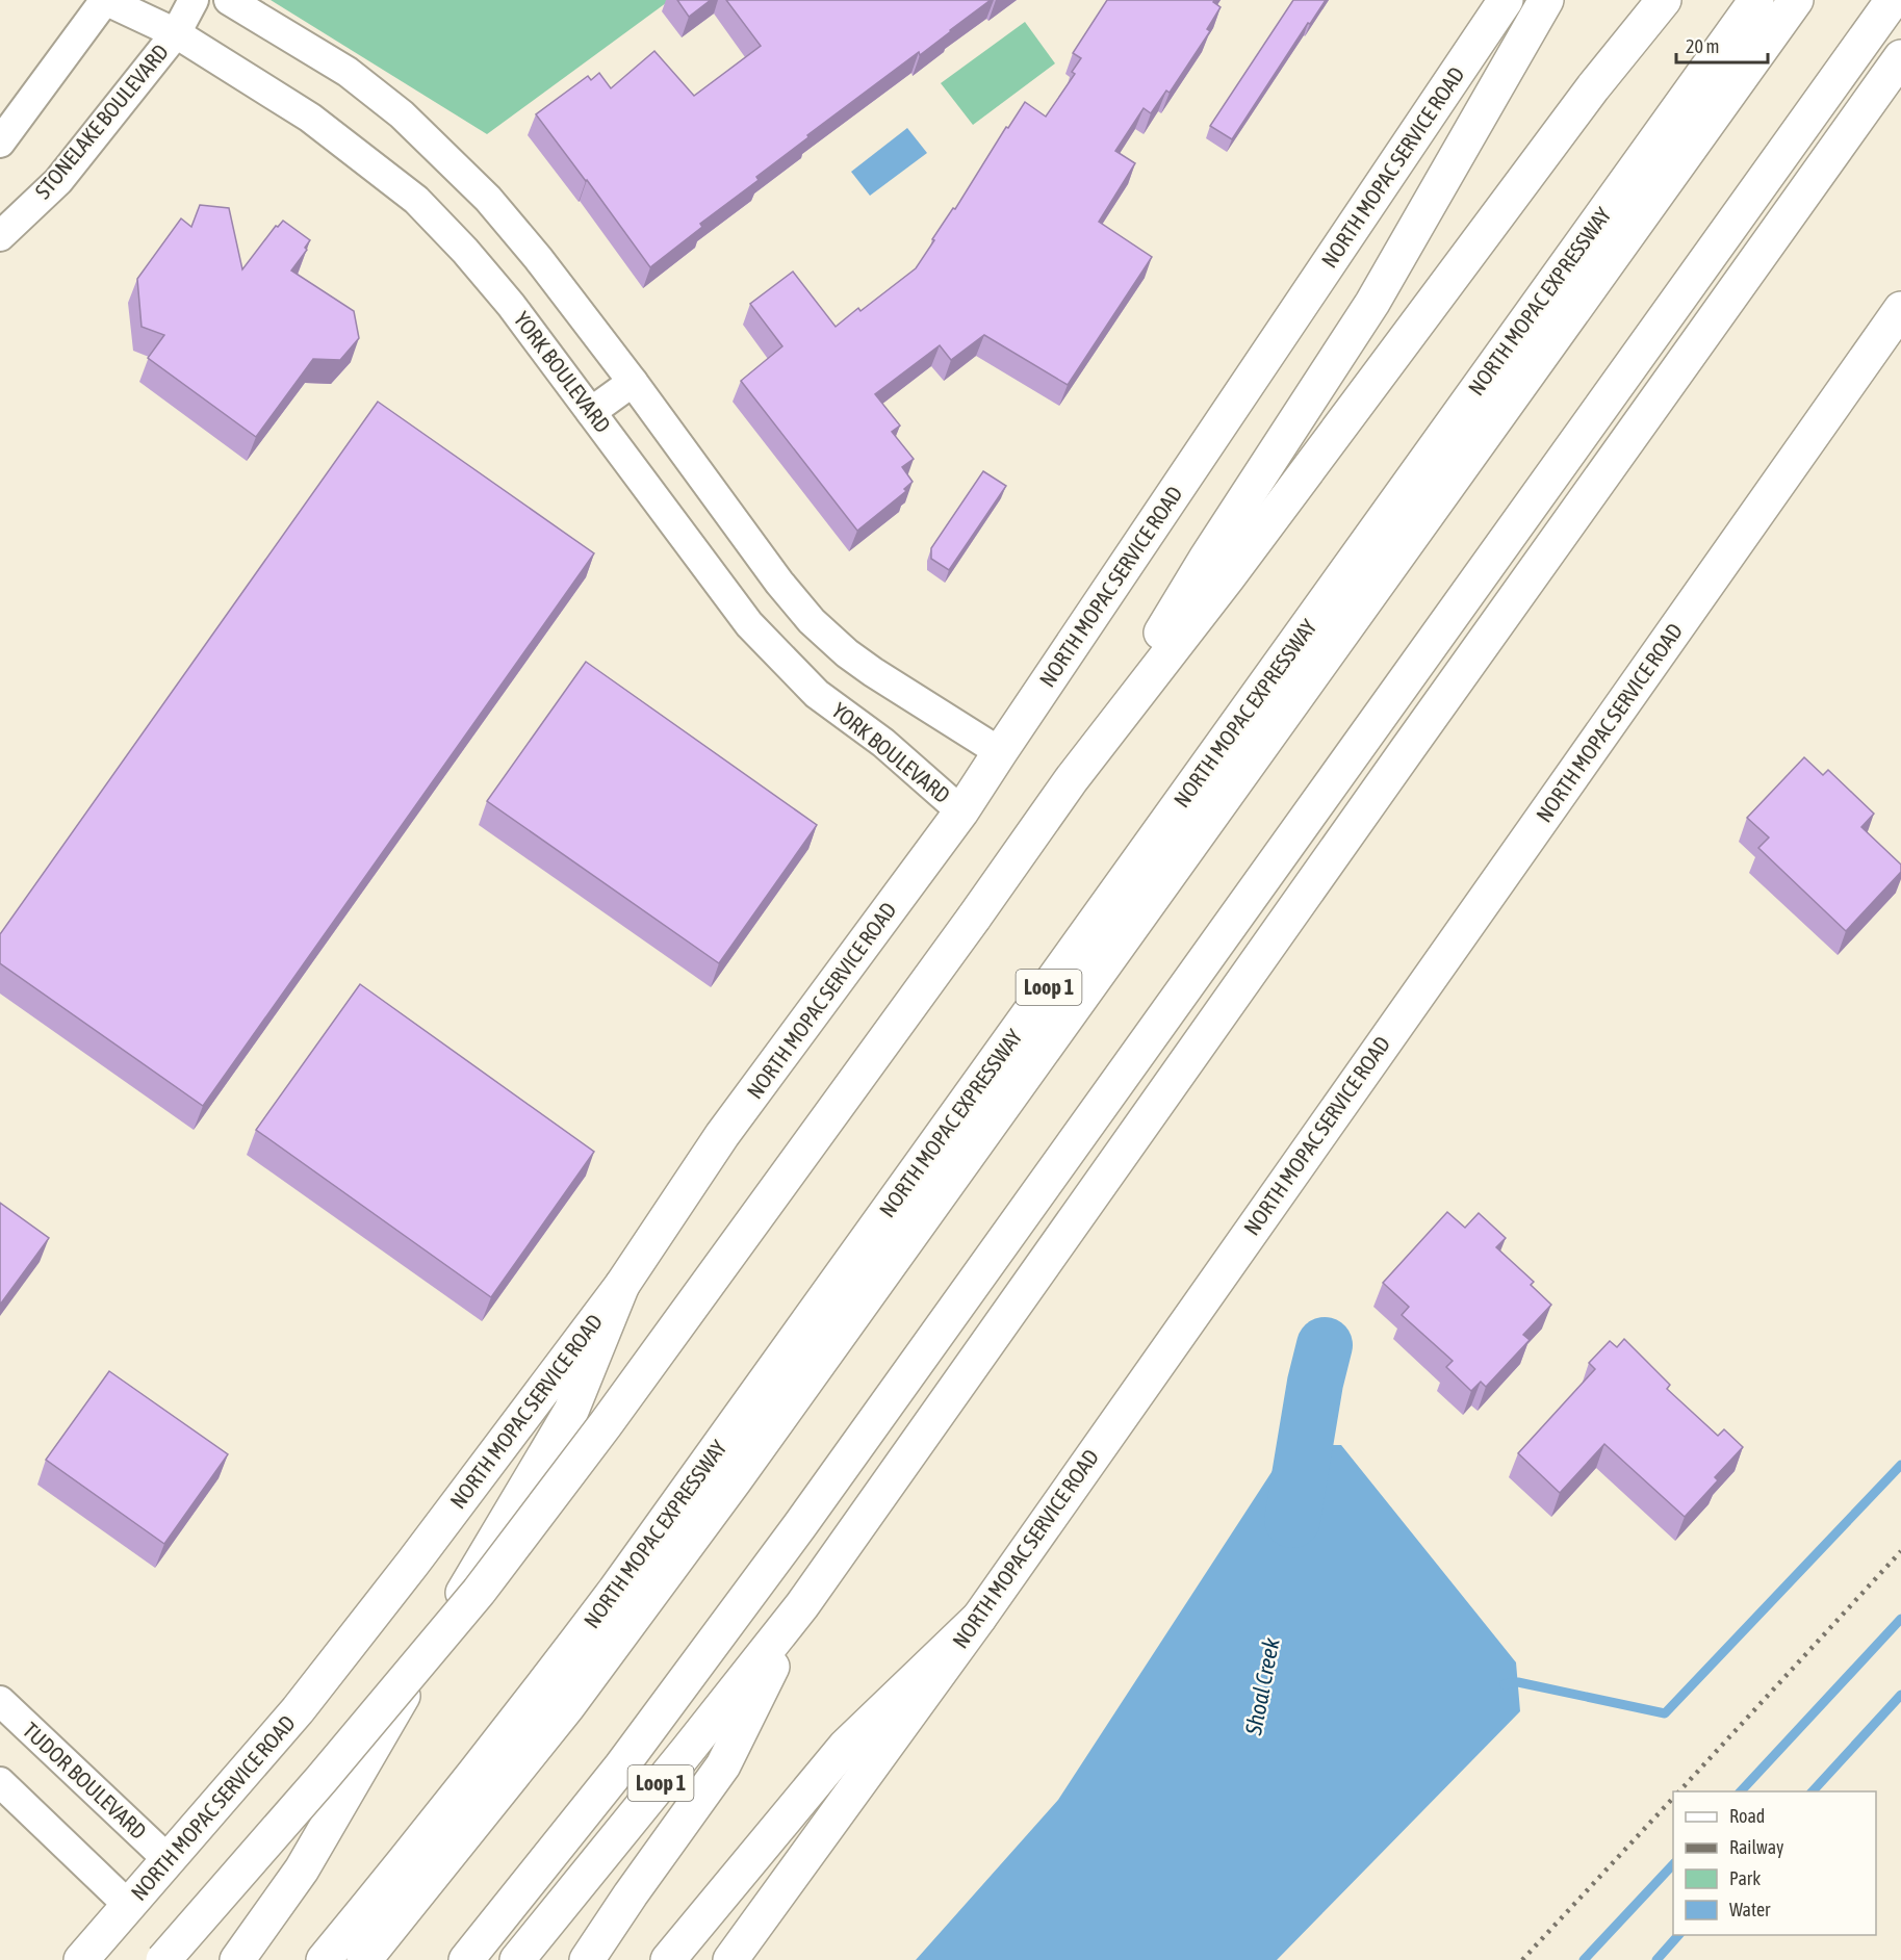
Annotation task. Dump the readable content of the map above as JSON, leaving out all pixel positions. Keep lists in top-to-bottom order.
{
  "streets": {
    "main road": ["NORTH MOPAC SERVICE ROAD", "NORTH MOPAC EXPRESSWAY", "Loop 1"],
    "street": ["STONELAKE BOULEVARD", "YORK BOULEVARD", "TUDOR BOULEVARD"]
  },
  "crossings": [
    ["STONELAKE BOULEVARD", "YORK BOULEVARD"],
    ["NORTH MOPAC SERVICE ROAD", "YORK BOULEVARD"],
    ["NORTH MOPAC SERVICE ROAD", "TUDOR BOULEVARD"]
  ],
  "water": ["Shoal Creek"],
  "legend": [
    "Road",
    "Railway",
    "Park",
    "Water"
  ],
  "scale_bar": "20 m"
}
